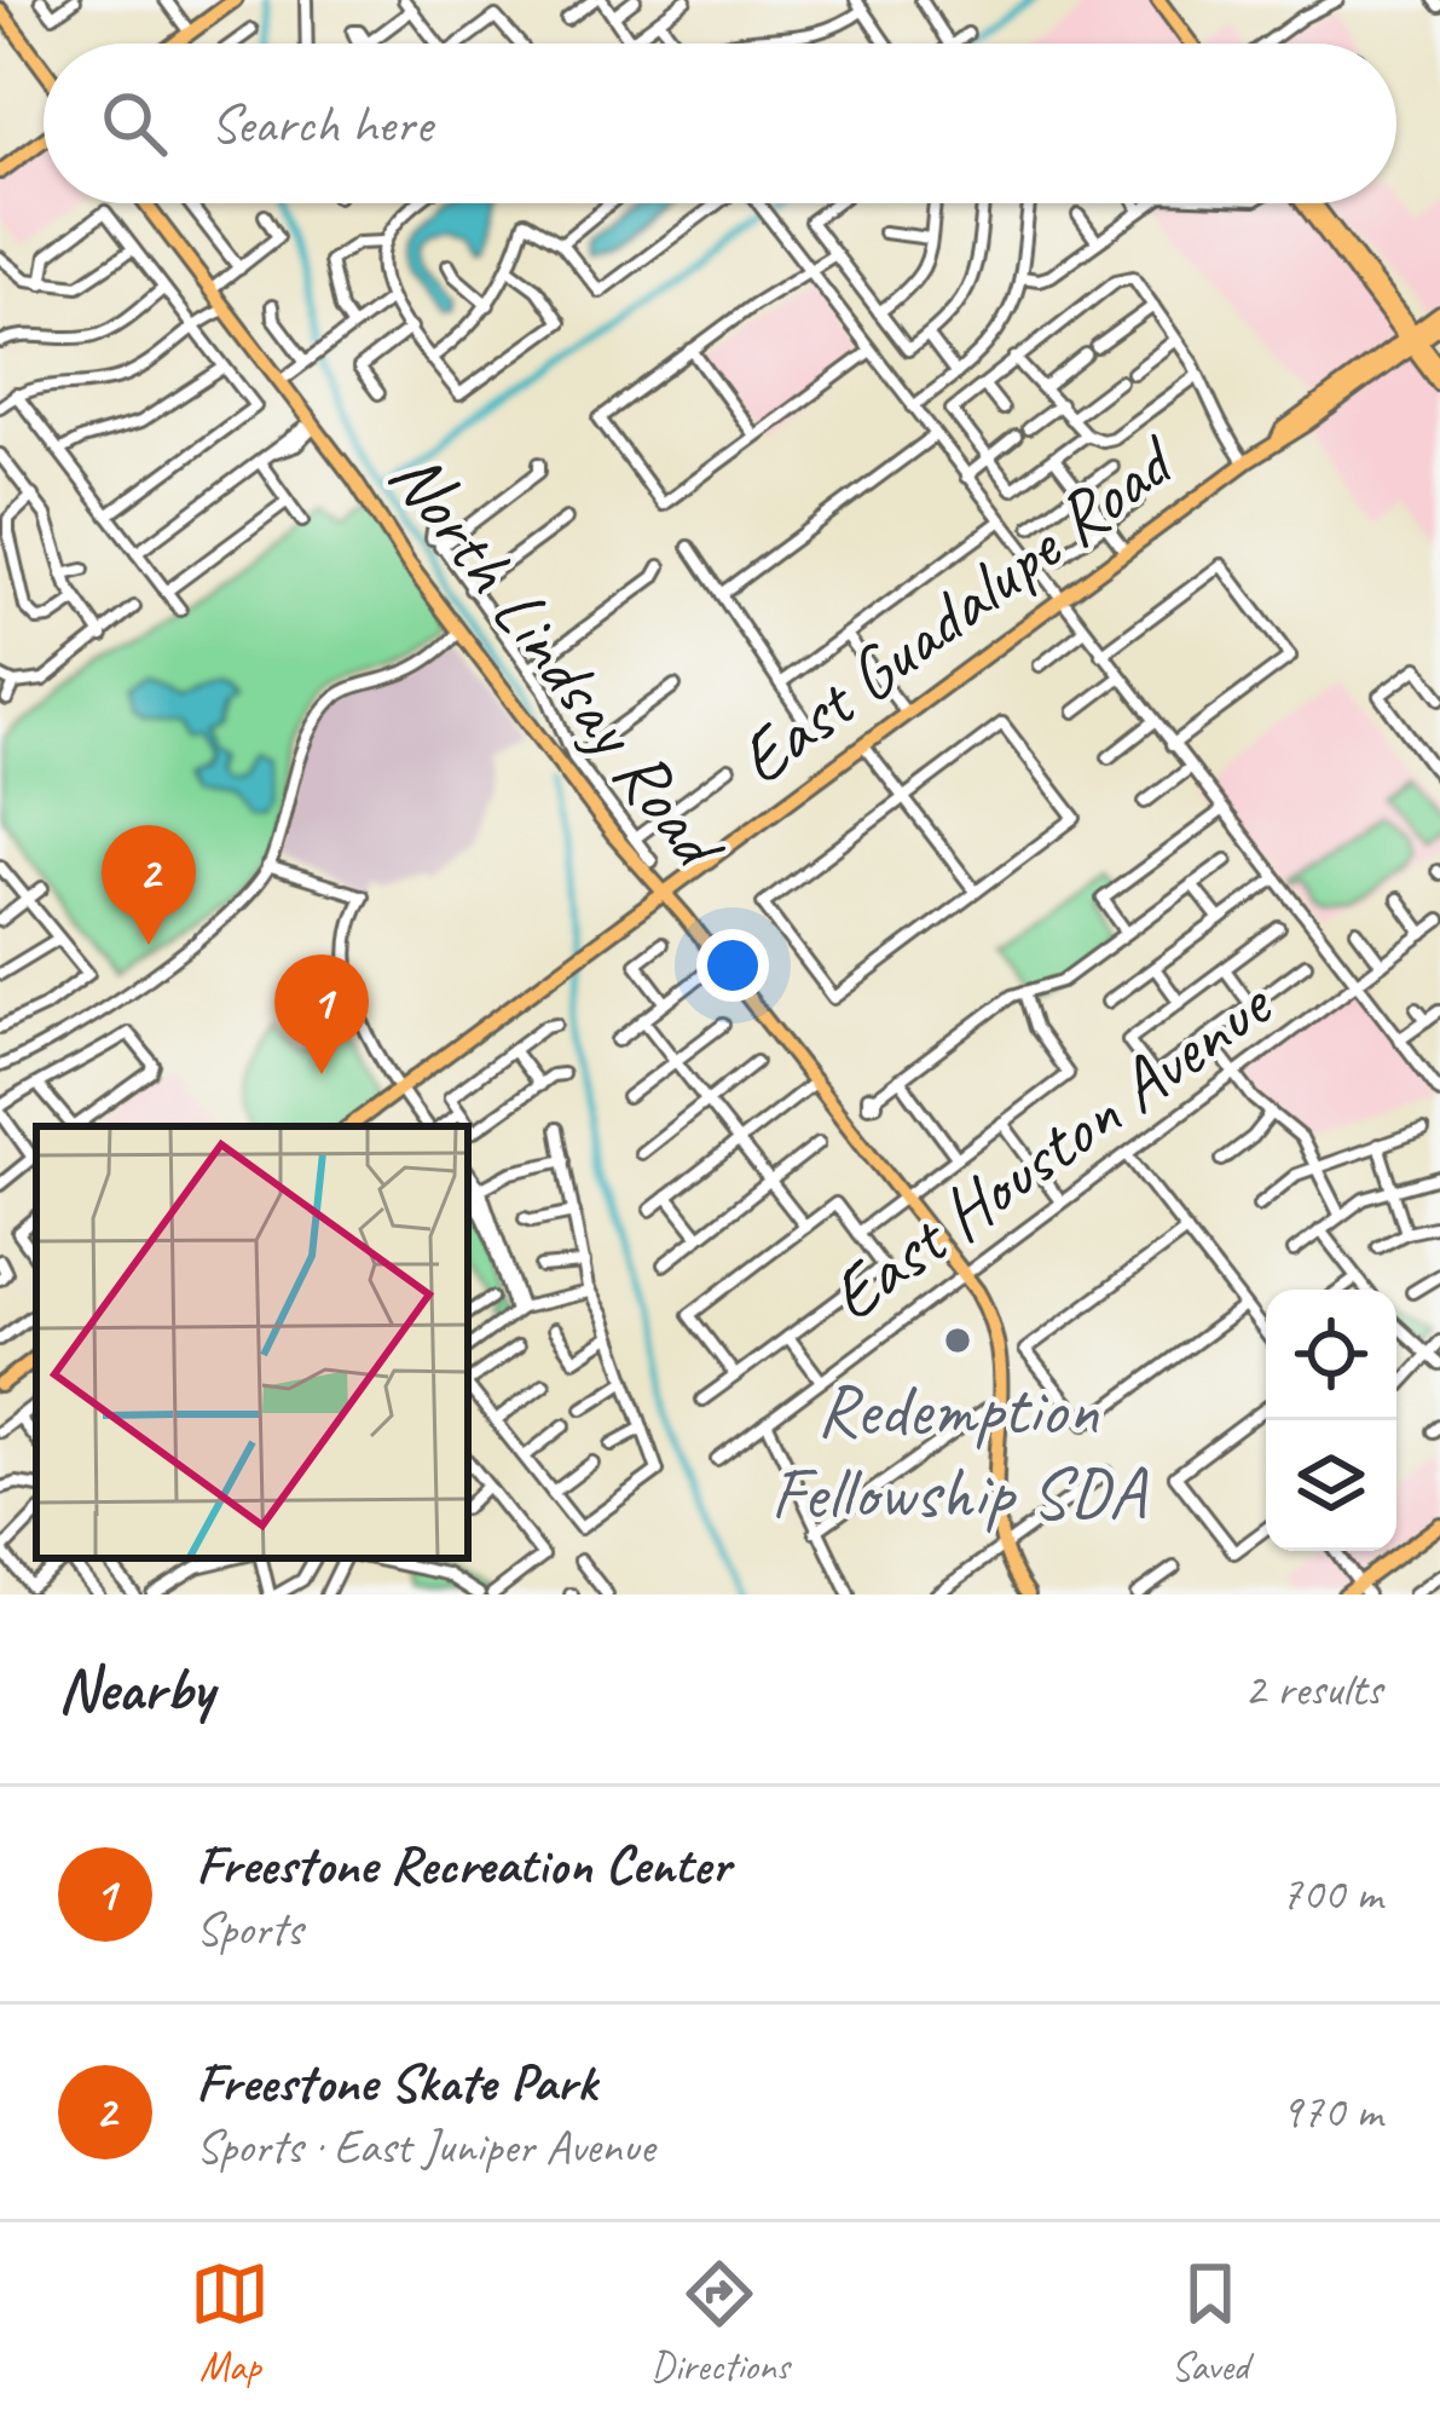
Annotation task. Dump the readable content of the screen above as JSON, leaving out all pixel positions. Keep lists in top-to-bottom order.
{
  "streets": {
    "main road": ["East Guadalupe Road", "North Lindsay Road"],
    "street": ["East Houston Avenue"]
  },
  "crossings": [
    ["East Guadalupe Road", "North Lindsay Road"],
    ["North Lindsay Road", "East Houston Avenue"]
  ],
  "places": ["Redemption Fellowship SDA"],
  "page": {
    "search": "Search here",
    "pins": ["2", "1"],
    "heading": ["Nearby", "2 results"],
    "list": [
      {
        "mark": "1",
        "name": "Freestone Recreation Center",
        "note": "Sports",
        "value": "700 m"
      },
      {
        "mark": "2",
        "name": "Freestone Skate Park",
        "note": "Sports · East Juniper Avenue",
        "value": "970 m"
      }
    ],
    "nav": ["Map", "Directions", "Saved"]
  }
}
